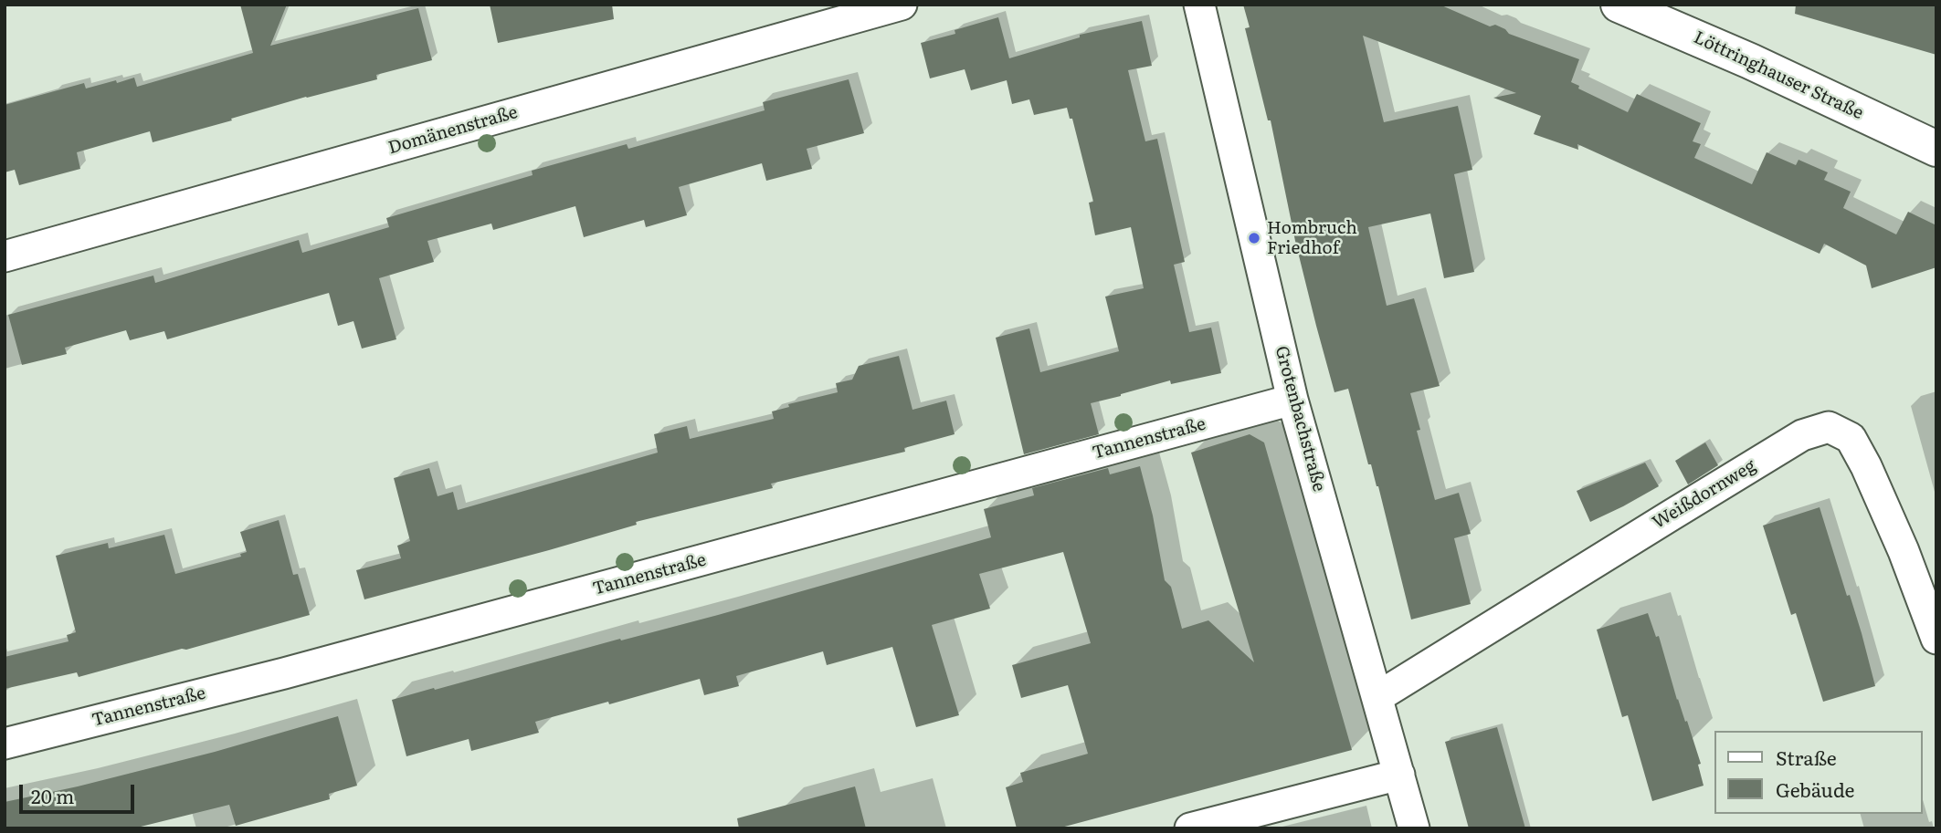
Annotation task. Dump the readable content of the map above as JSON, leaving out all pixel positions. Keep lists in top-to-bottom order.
{
  "streets": {
    "street": [
      "Löttringhauser Straße",
      "Domänenstraße",
      "Grotenbachstraße",
      "Tannenstraße",
      "Weißdornweg"
    ]
  },
  "crossings": [
    ["Grotenbachstraße", "Tannenstraße"],
    ["Grotenbachstraße", "Weißdornweg"]
  ],
  "places": ["Hombruch Friedhof"],
  "legend": ["Straße", "Gebäude"],
  "scale_bar": "20 m"
}
